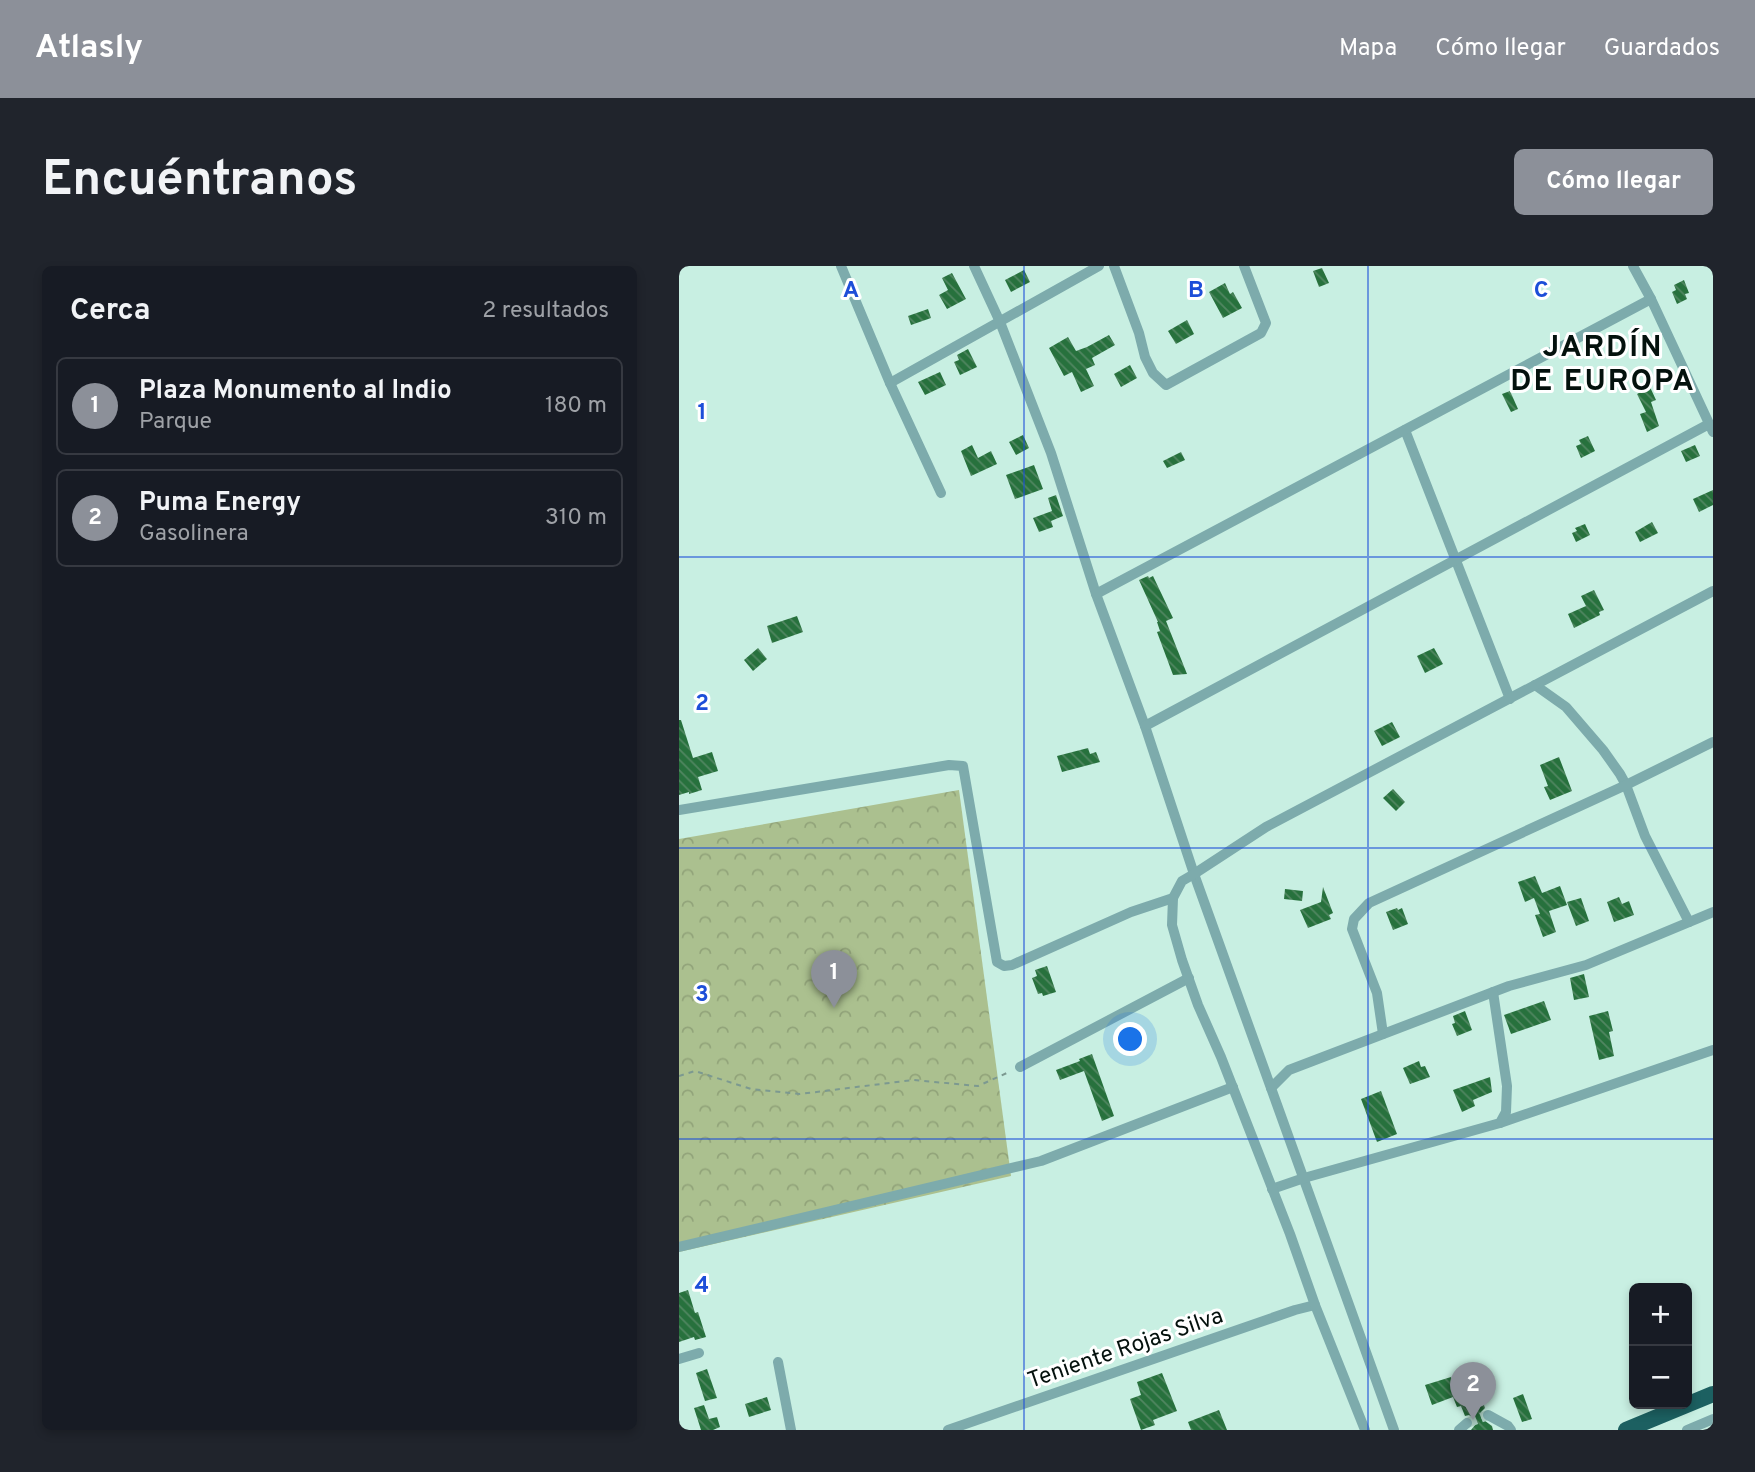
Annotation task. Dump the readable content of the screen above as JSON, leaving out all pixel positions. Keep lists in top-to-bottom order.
{
  "streets": {
    "street": ["Teniente Rojas Silva"]
  },
  "districts": ["JARDÍN DE EUROPA"],
  "page": {
    "header": "Atlasly",
    "nav": ["Mapa", "Cómo llegar", "Guardados"],
    "buttons": "Cómo llegar",
    "title": "Encuéntranos",
    "heading": ["Cerca", "2 resultados"],
    "list": [
      {
        "mark": "1",
        "name": "Plaza Monumento al Indio",
        "note": "Parque",
        "value": "180 m"
      },
      {
        "mark": "2",
        "name": "Puma Energy",
        "note": "Gasolinera",
        "value": "310 m"
      }
    ],
    "pins": ["1", "2"],
    "map_buttons": ["+", "−"]
  },
  "grid": {
    "columns": ["A", "B", "C"],
    "rows": [
      "1",
      "2",
      "3",
      "4"
    ]
  }
}
